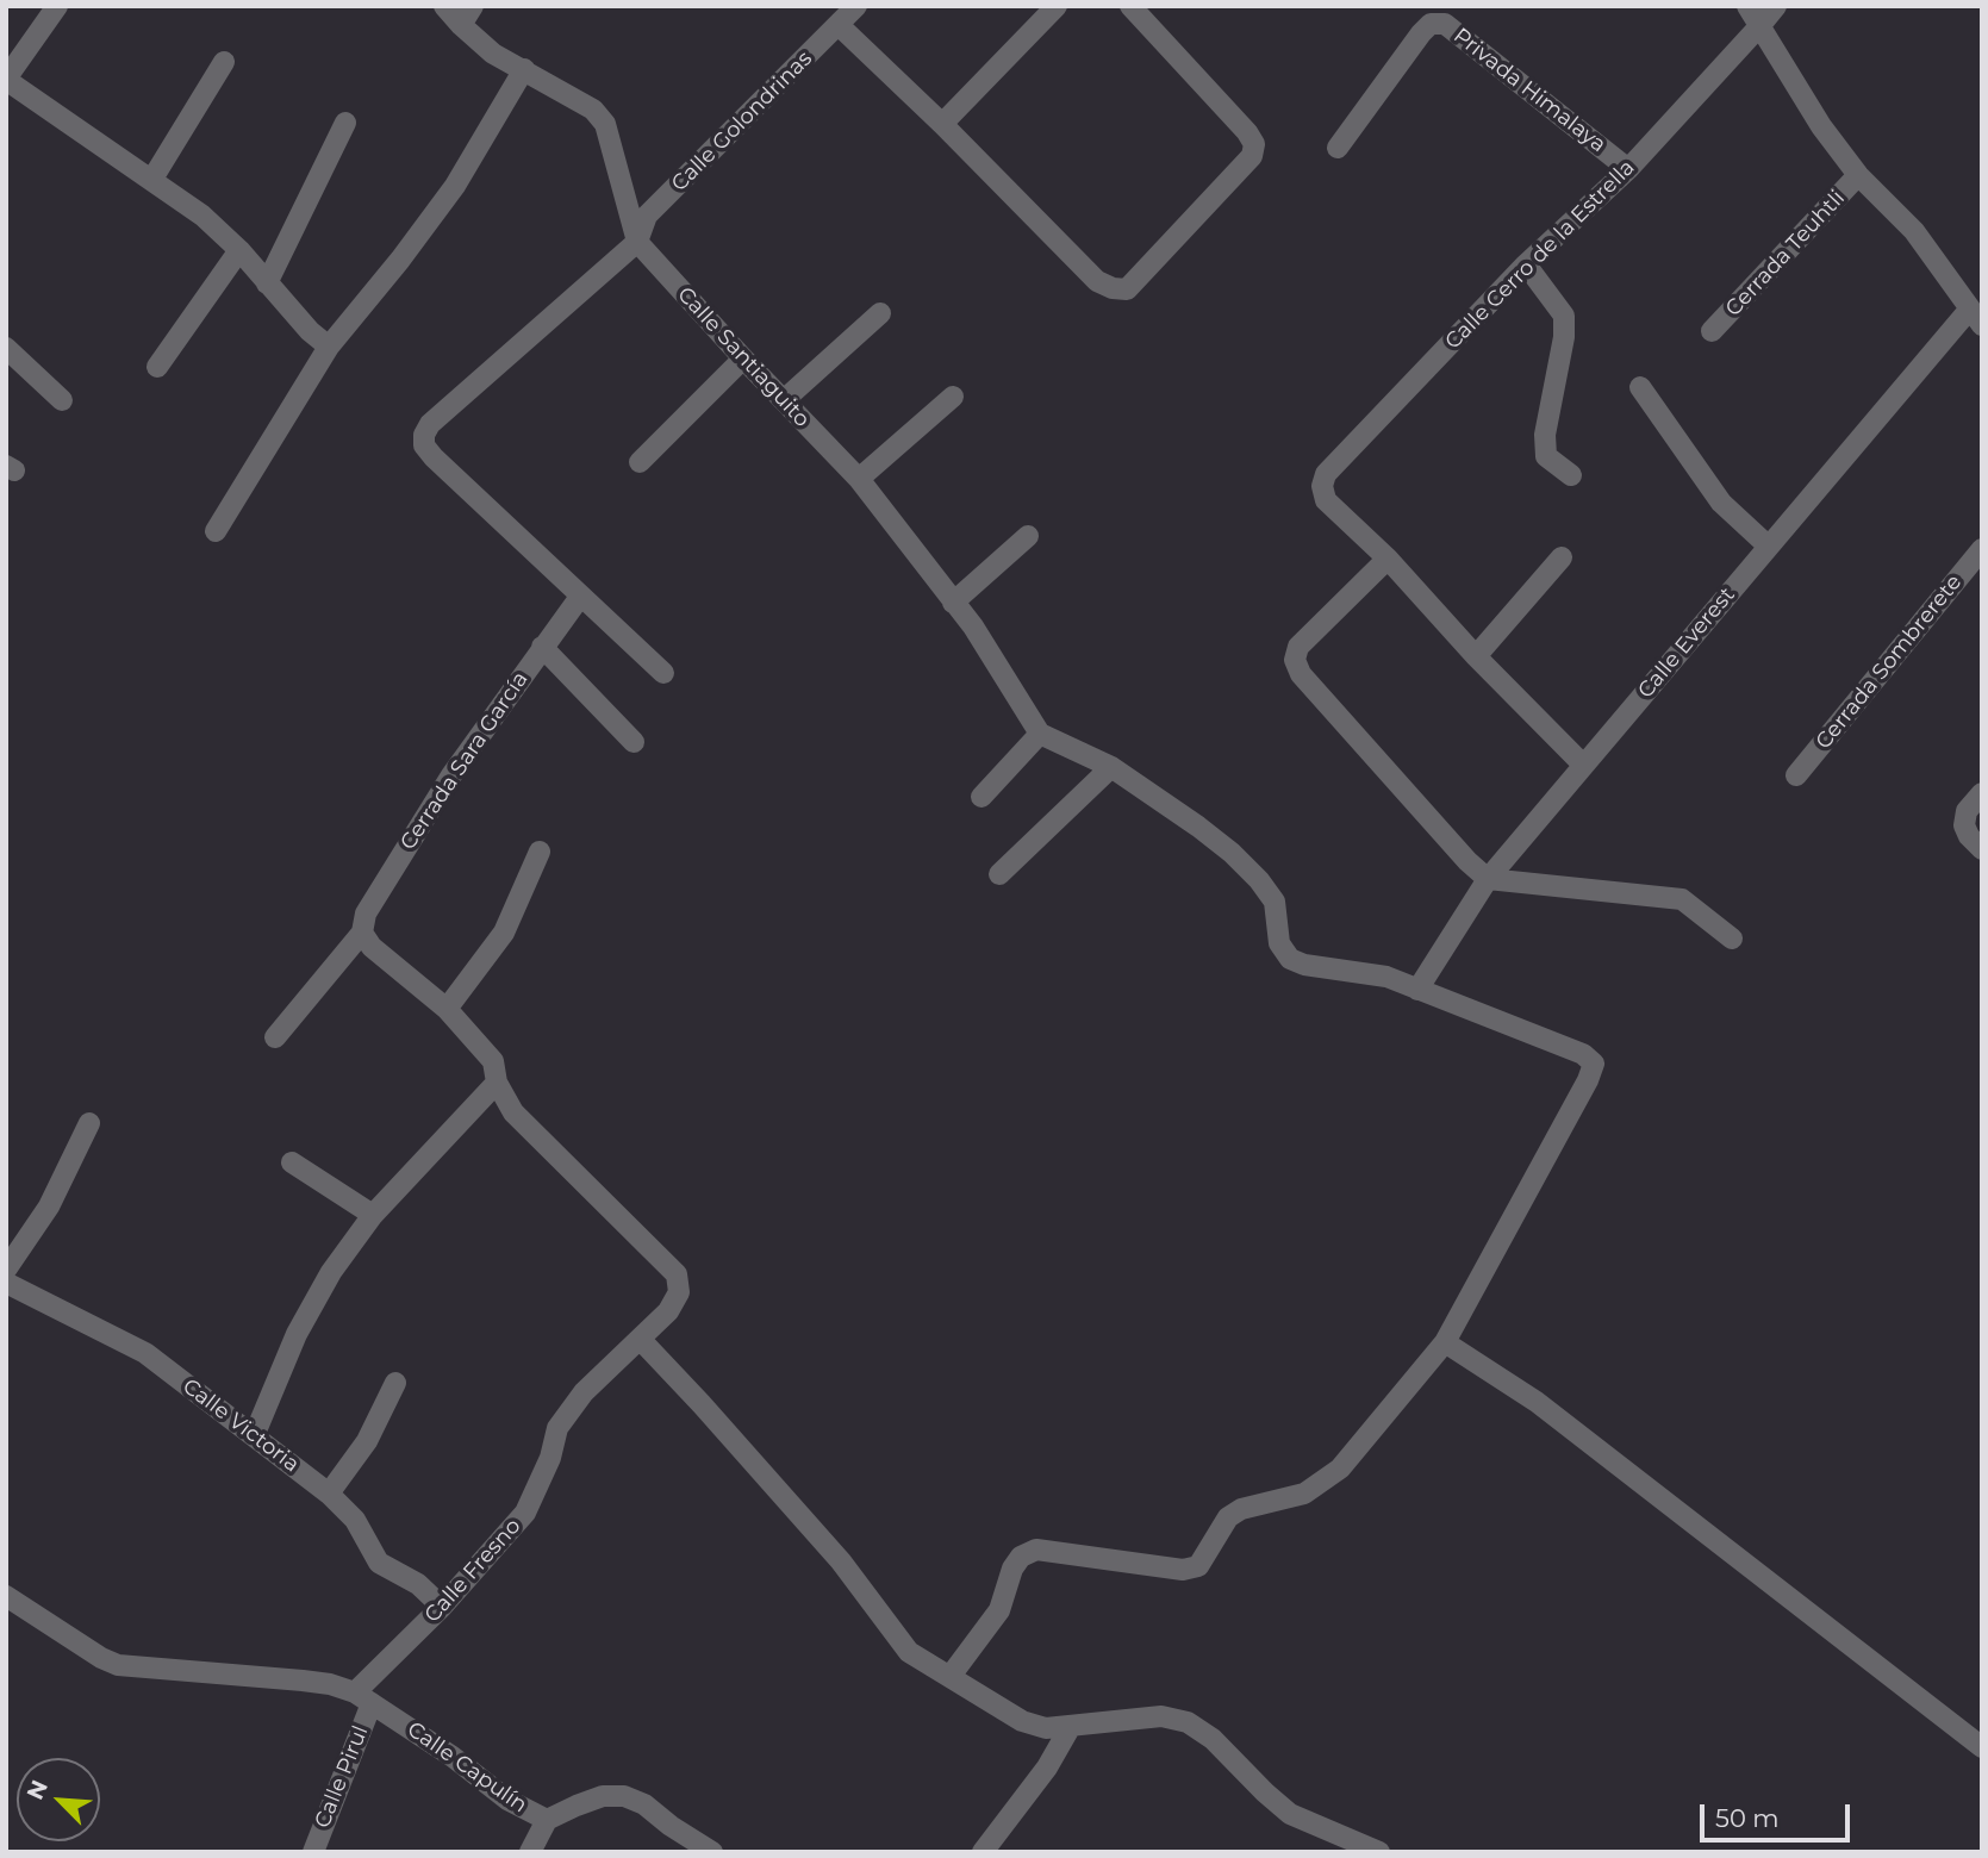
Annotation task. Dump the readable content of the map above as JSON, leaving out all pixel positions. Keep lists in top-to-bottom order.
{
  "streets": {
    "street": [
      "Privada Himalaya",
      "Calle Golondrinas",
      "Cerrada Teuhtli",
      "Calle Cerro de la Estrella",
      "Calle Santiaguito",
      "Calle Everest",
      "Cerrada Sombrerete",
      "Cerrada Sara García",
      "Calle Victoria",
      "Calle Fresno",
      "Calle Capulín",
      "Calle Pirul"
    ]
  },
  "crossings": [
    ["Privada Himalaya", "Calle Cerro de la Estrella"],
    ["Calle Golondrinas", "Calle Santiaguito"],
    ["Cerrada Sara García", "Calle Fresno"],
    ["Calle Victoria", "Calle Fresno"],
    ["Calle Fresno", "Calle Capulín"],
    ["Calle Fresno", "Calle Pirul"],
    ["Calle Capulín", "Calle Pirul"]
  ],
  "scale_bar": "50 m",
  "north": "top left"
}
